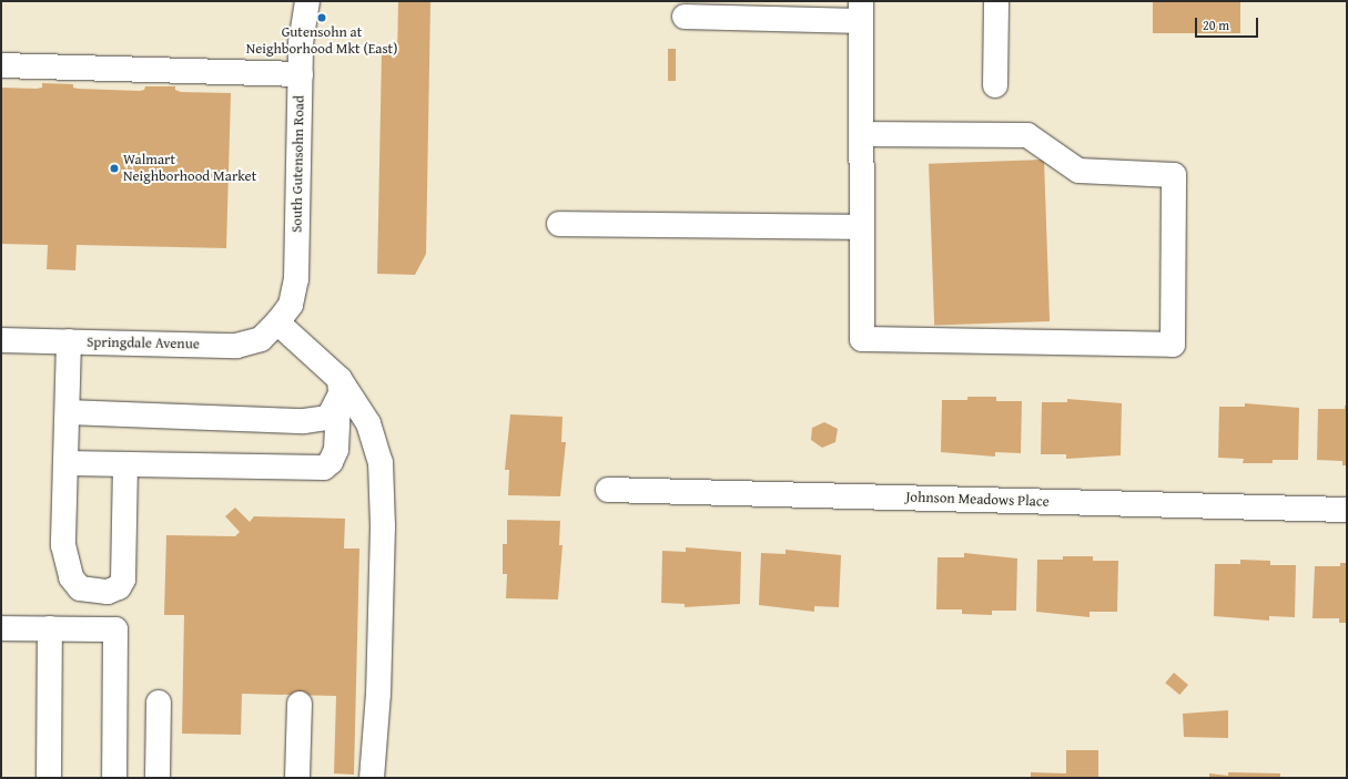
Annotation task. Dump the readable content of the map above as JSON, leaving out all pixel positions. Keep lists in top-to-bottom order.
{
  "streets": {
    "street": ["South Gutensohn Road", "Springdale Avenue", "Johnson Meadows Place"]
  },
  "crossings": [
    ["South Gutensohn Road", "Springdale Avenue"]
  ],
  "places": ["Gutensohn at Neighborhood Mkt (East)", "Walmart Neighborhood Market"],
  "scale_bar": "20 m"
}
